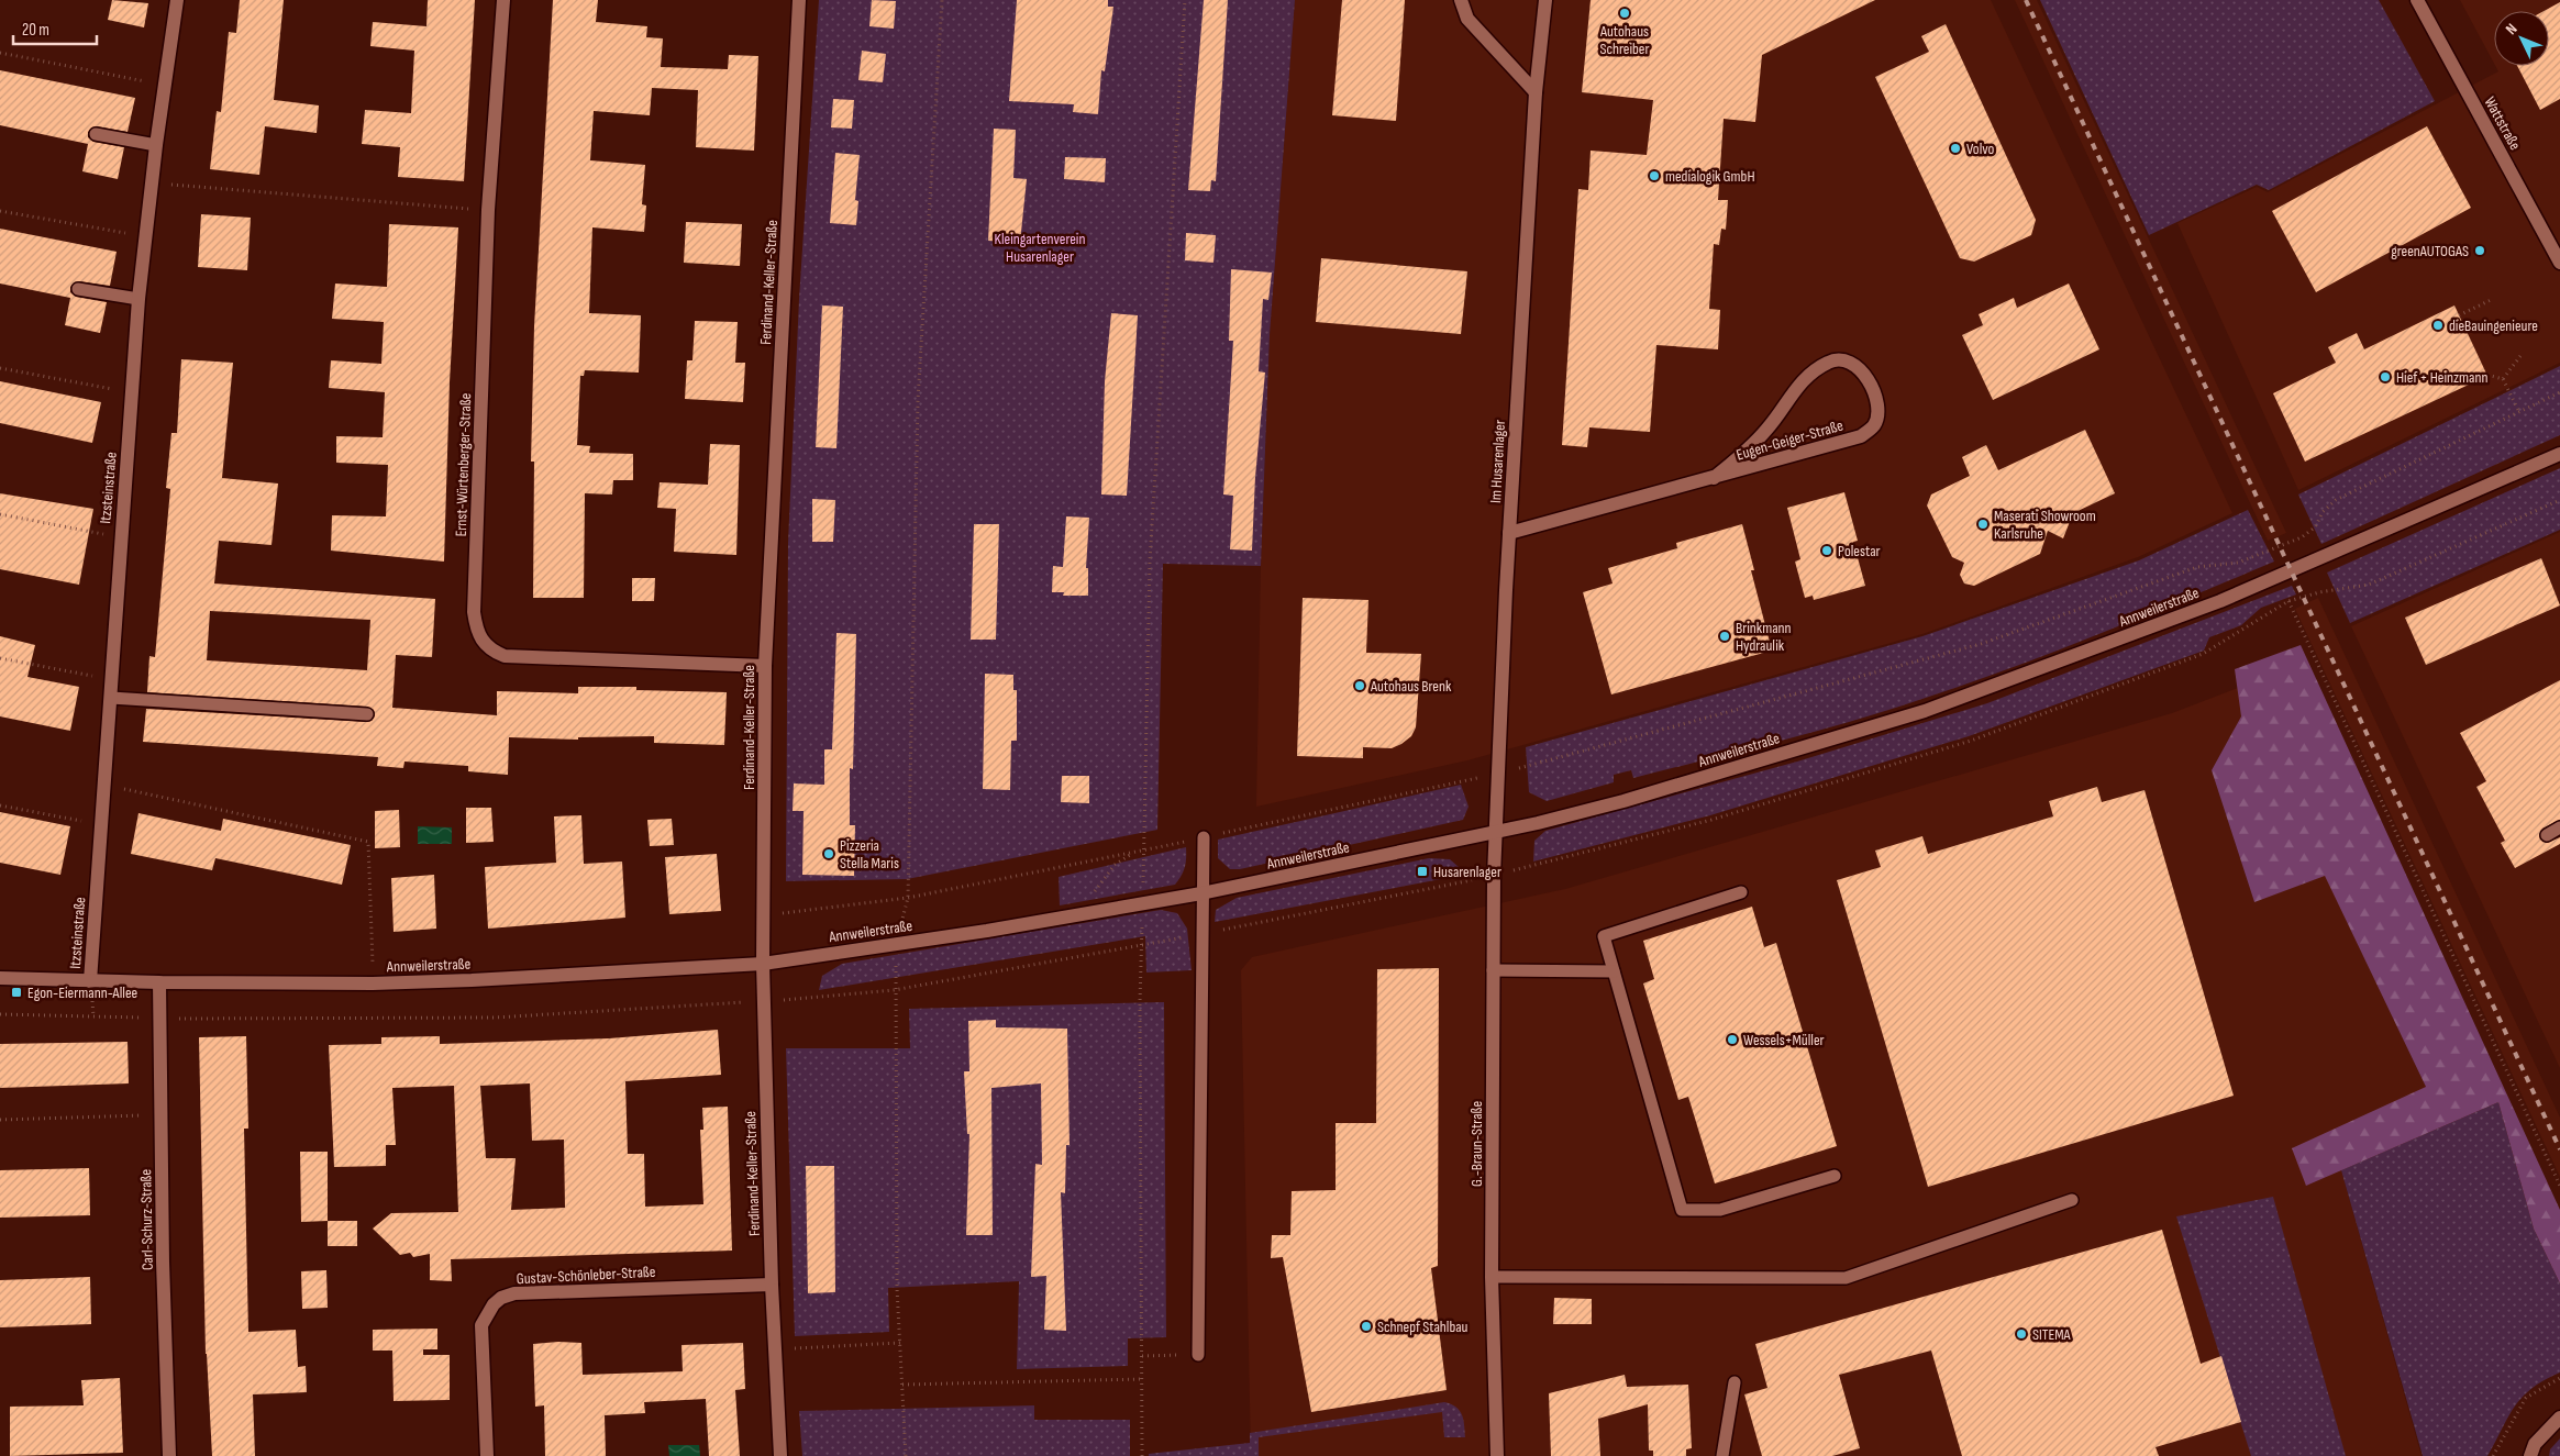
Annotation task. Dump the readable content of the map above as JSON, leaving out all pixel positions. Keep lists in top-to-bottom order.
{
  "streets": {
    "street": [
      "Wattstraße",
      "Ferdinand-Keller-Straße",
      "Eugen-Geiger-Straße",
      "Im Husarenlager",
      "Ernst-Würtenberger-Straße",
      "Itzsteinstraße",
      "Annweilerstraße",
      "G.-Braun-Straße",
      "Carl-Schurz-Straße",
      "Gustav-Schönleber-Straße"
    ]
  },
  "crossings": [
    ["Ferdinand-Keller-Straße", "Ernst-Würtenberger-Straße"],
    ["Ferdinand-Keller-Straße", "Annweilerstraße"],
    ["Ferdinand-Keller-Straße", "Gustav-Schönleber-Straße"],
    ["Eugen-Geiger-Straße", "Im Husarenlager"],
    ["Im Husarenlager", "Annweilerstraße"],
    ["Im Husarenlager", "G.-Braun-Straße"],
    ["Itzsteinstraße", "Annweilerstraße"],
    ["Annweilerstraße", "G.-Braun-Straße"],
    ["Annweilerstraße", "Carl-Schurz-Straße"]
  ],
  "parks": ["Kleingartenverein Husarenlager"],
  "places": {
    "other": [
      "Autohaus Schreiber",
      "Volvo",
      "medialogik GmbH",
      "greenAUTOGAS",
      "dieBauingenieure",
      "Hief + Heinzmann",
      "Maserati Showroom Karlsruhe",
      "Polestar",
      "Brinkmann Hydraulik",
      "Autohaus Brenk",
      "Pizzeria Stella Maris",
      "Wessels+Müller",
      "Schnepf Stahlbau",
      "SITEMA"
    ],
    "transit": ["Husarenlager", "Egon-Eiermann-Allee"]
  },
  "scale_bar": "20 m",
  "north": "top left"
}
